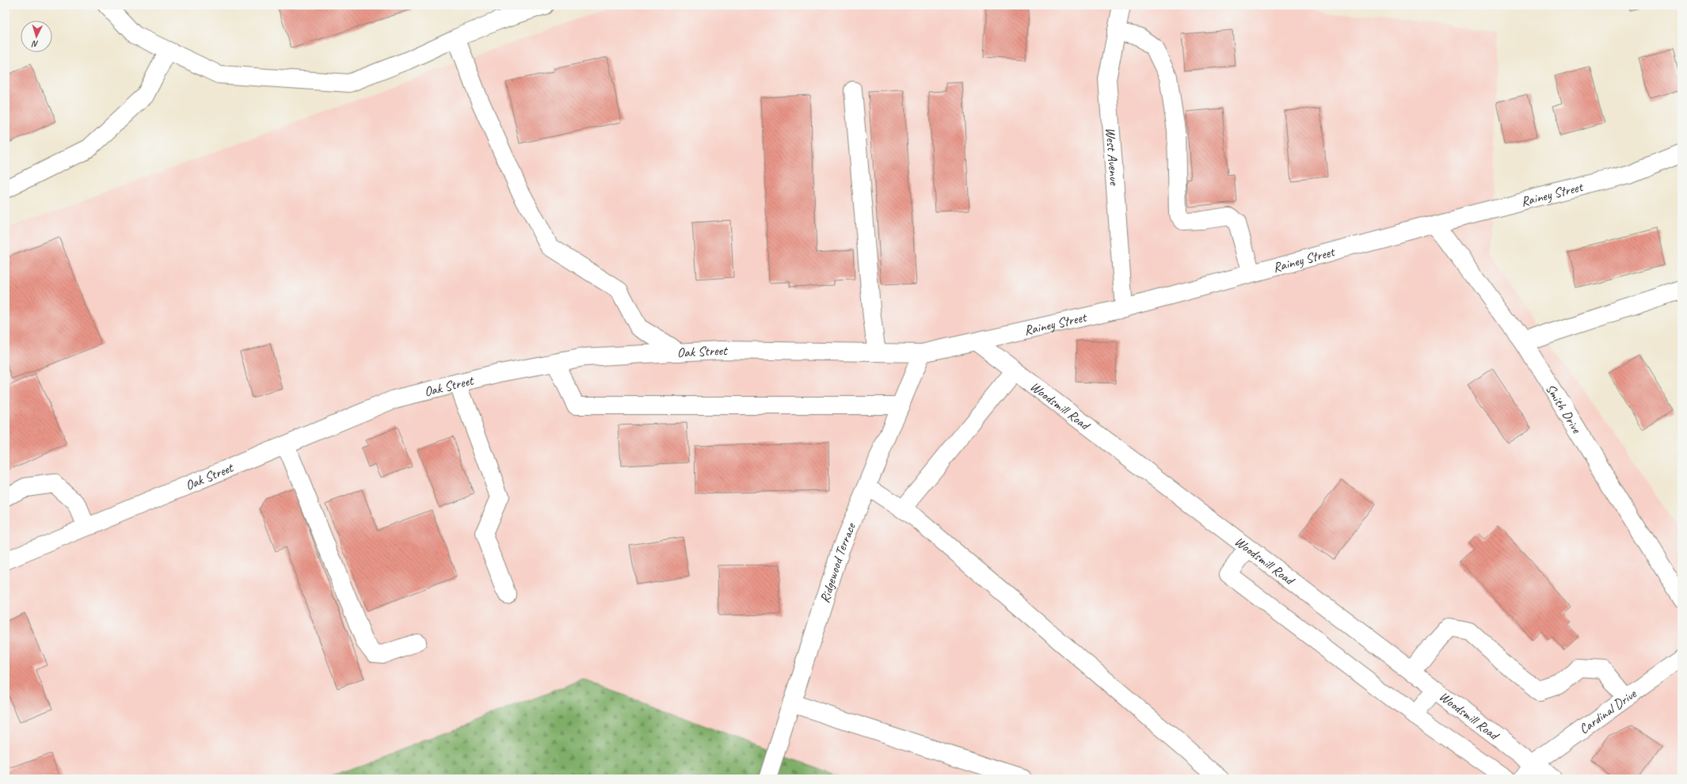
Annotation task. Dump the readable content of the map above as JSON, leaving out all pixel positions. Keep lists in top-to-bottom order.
{
  "streets": {
    "street": [
      "West Avenue",
      "Rainey Street",
      "Oak Street",
      "Woodsmill Road",
      "Smith Drive",
      "Ridgewood Terrace",
      "Cardinal Drive"
    ]
  },
  "crossings": [
    ["West Avenue", "Rainey Street"],
    ["Rainey Street", "Oak Street"],
    ["Rainey Street", "Woodsmill Road"],
    ["Rainey Street", "Smith Drive"],
    ["Rainey Street", "Ridgewood Terrace"],
    ["Oak Street", "Ridgewood Terrace"],
    ["Woodsmill Road", "Cardinal Drive"]
  ],
  "north": "bottom"
}
